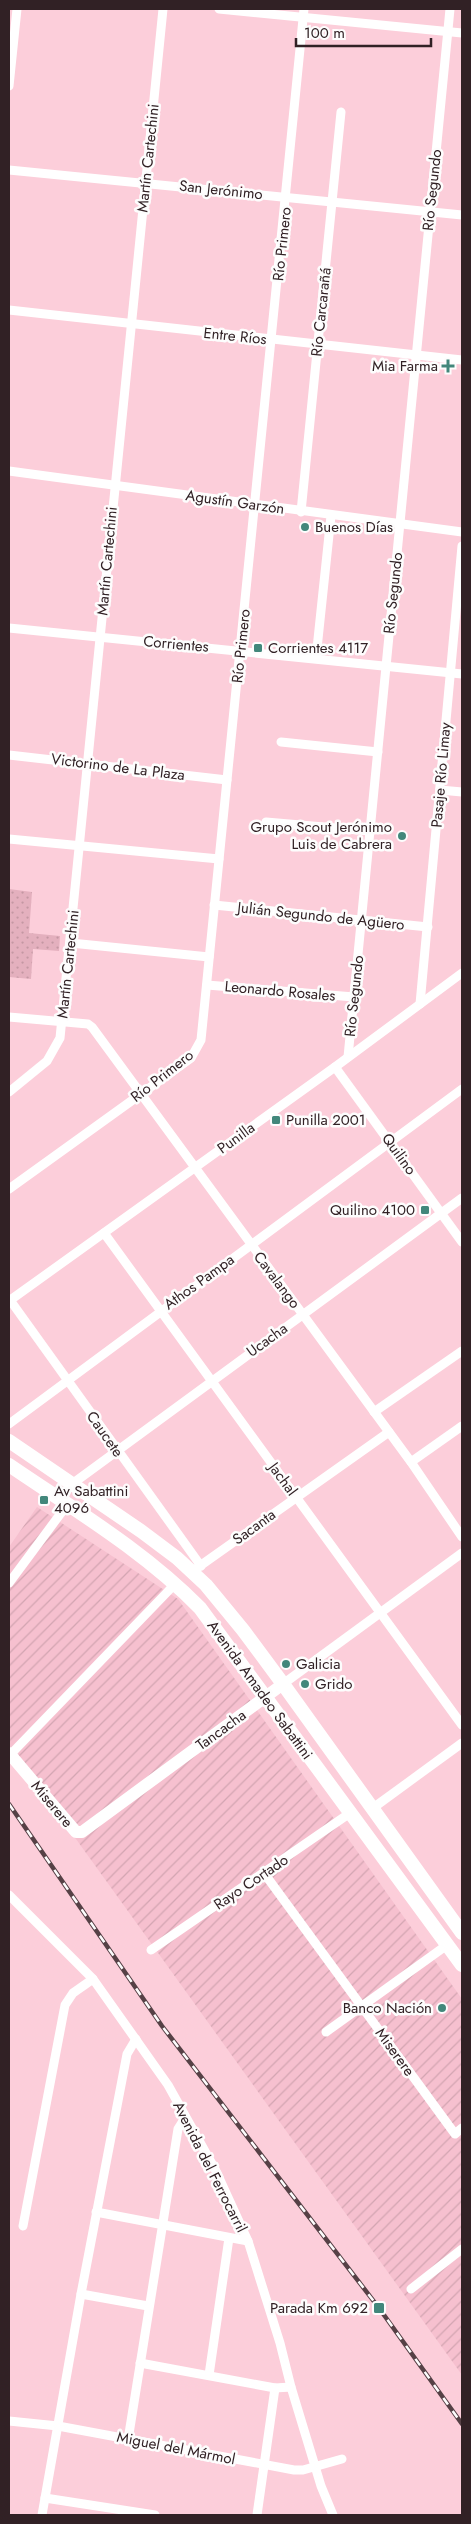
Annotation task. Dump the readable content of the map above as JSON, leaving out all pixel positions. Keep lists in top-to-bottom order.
{
  "streets": {
    "main road": ["Avenida Amadeo Sabattini"],
    "street": [
      "Martín Cartechini",
      "San Jerónimo",
      "Río Segundo",
      "Río Primero",
      "Río Carcarañá",
      "Entre Ríos",
      "Agustín Garzón",
      "Corrientes",
      "Victorino de La Plaza",
      "Pasaje Río Limay",
      "Julián Segundo de Agüero",
      "Leonardo Rosales",
      "Punilla",
      "Quilino",
      "Cavalango",
      "Athos Pampa",
      "Ucacha",
      "Caucete",
      "Jachal",
      "Sacanta",
      "Tancacha",
      "Miserere",
      "Rayo Cortado",
      "Avenida del Ferrocarril",
      "Miguel del Mármol"
    ]
  },
  "crossings": [
    ["Martín Cartechini", "San Jerónimo"],
    ["Martín Cartechini", "Entre Ríos"],
    ["Martín Cartechini", "Agustín Garzón"],
    ["Martín Cartechini", "Corrientes"],
    ["Martín Cartechini", "Victorino de La Plaza"],
    ["Martín Cartechini", "Cavalango"],
    ["San Jerónimo", "Río Segundo"],
    ["San Jerónimo", "Río Primero"],
    ["San Jerónimo", "Río Carcarañá"],
    ["Río Segundo", "Entre Ríos"],
    ["Río Segundo", "Agustín Garzón"],
    ["Río Segundo", "Corrientes"],
    ["Río Segundo", "Julián Segundo de Agüero"],
    ["Río Segundo", "Leonardo Rosales"],
    ["Río Segundo", "Punilla"],
    ["Río Primero", "Entre Ríos"],
    ["Río Primero", "Agustín Garzón"],
    ["Río Primero", "Corrientes"],
    ["Río Primero", "Victorino de La Plaza"],
    ["Río Primero", "Julián Segundo de Agüero"],
    ["Río Primero", "Leonardo Rosales"],
    ["Río Primero", "Cavalango"],
    ["Río Carcarañá", "Entre Ríos"],
    ["Río Carcarañá", "Agustín Garzón"],
    ["Corrientes", "Pasaje Río Limay"],
    ["Pasaje Río Limay", "Julián Segundo de Agüero"],
    ["Pasaje Río Limay", "Punilla"],
    ["Punilla", "Quilino"],
    ["Punilla", "Cavalango"],
    ["Punilla", "Caucete"],
    ["Punilla", "Jachal"],
    ["Quilino", "Athos Pampa"],
    ["Quilino", "Ucacha"],
    ["Cavalango", "Athos Pampa"],
    ["Cavalango", "Ucacha"],
    ["Cavalango", "Sacanta"],
    ["Athos Pampa", "Caucete"],
    ["Athos Pampa", "Jachal"],
    ["Ucacha", "Caucete"],
    ["Ucacha", "Jachal"],
    ["Ucacha", "Avenida Amadeo Sabattini"],
    ["Caucete", "Sacanta"],
    ["Caucete", "Avenida Amadeo Sabattini"],
    ["Jachal", "Sacanta"],
    ["Jachal", "Tancacha"],
    ["Sacanta", "Avenida Amadeo Sabattini"],
    ["Avenida Amadeo Sabattini", "Tancacha"],
    ["Avenida Amadeo Sabattini", "Rayo Cortado"],
    ["Tancacha", "Miserere"],
    ["Miserere", "Rayo Cortado"],
    ["Avenida del Ferrocarril", "Miguel del Mármol"]
  ],
  "places": {
    "health": ["Mia Farma"],
    "other": [
      "Buenos Días",
      "Grupo Scout Jerónimo Luis de Cabrera",
      "Galicia",
      "Grido",
      "Banco Nación"
    ],
    "transit": [
      "Corrientes 4117",
      "Punilla 2001",
      "Quilino 4100",
      "Av Sabattini 4096",
      "Parada Km 692"
    ]
  },
  "scale_bar": "100 m"
}
